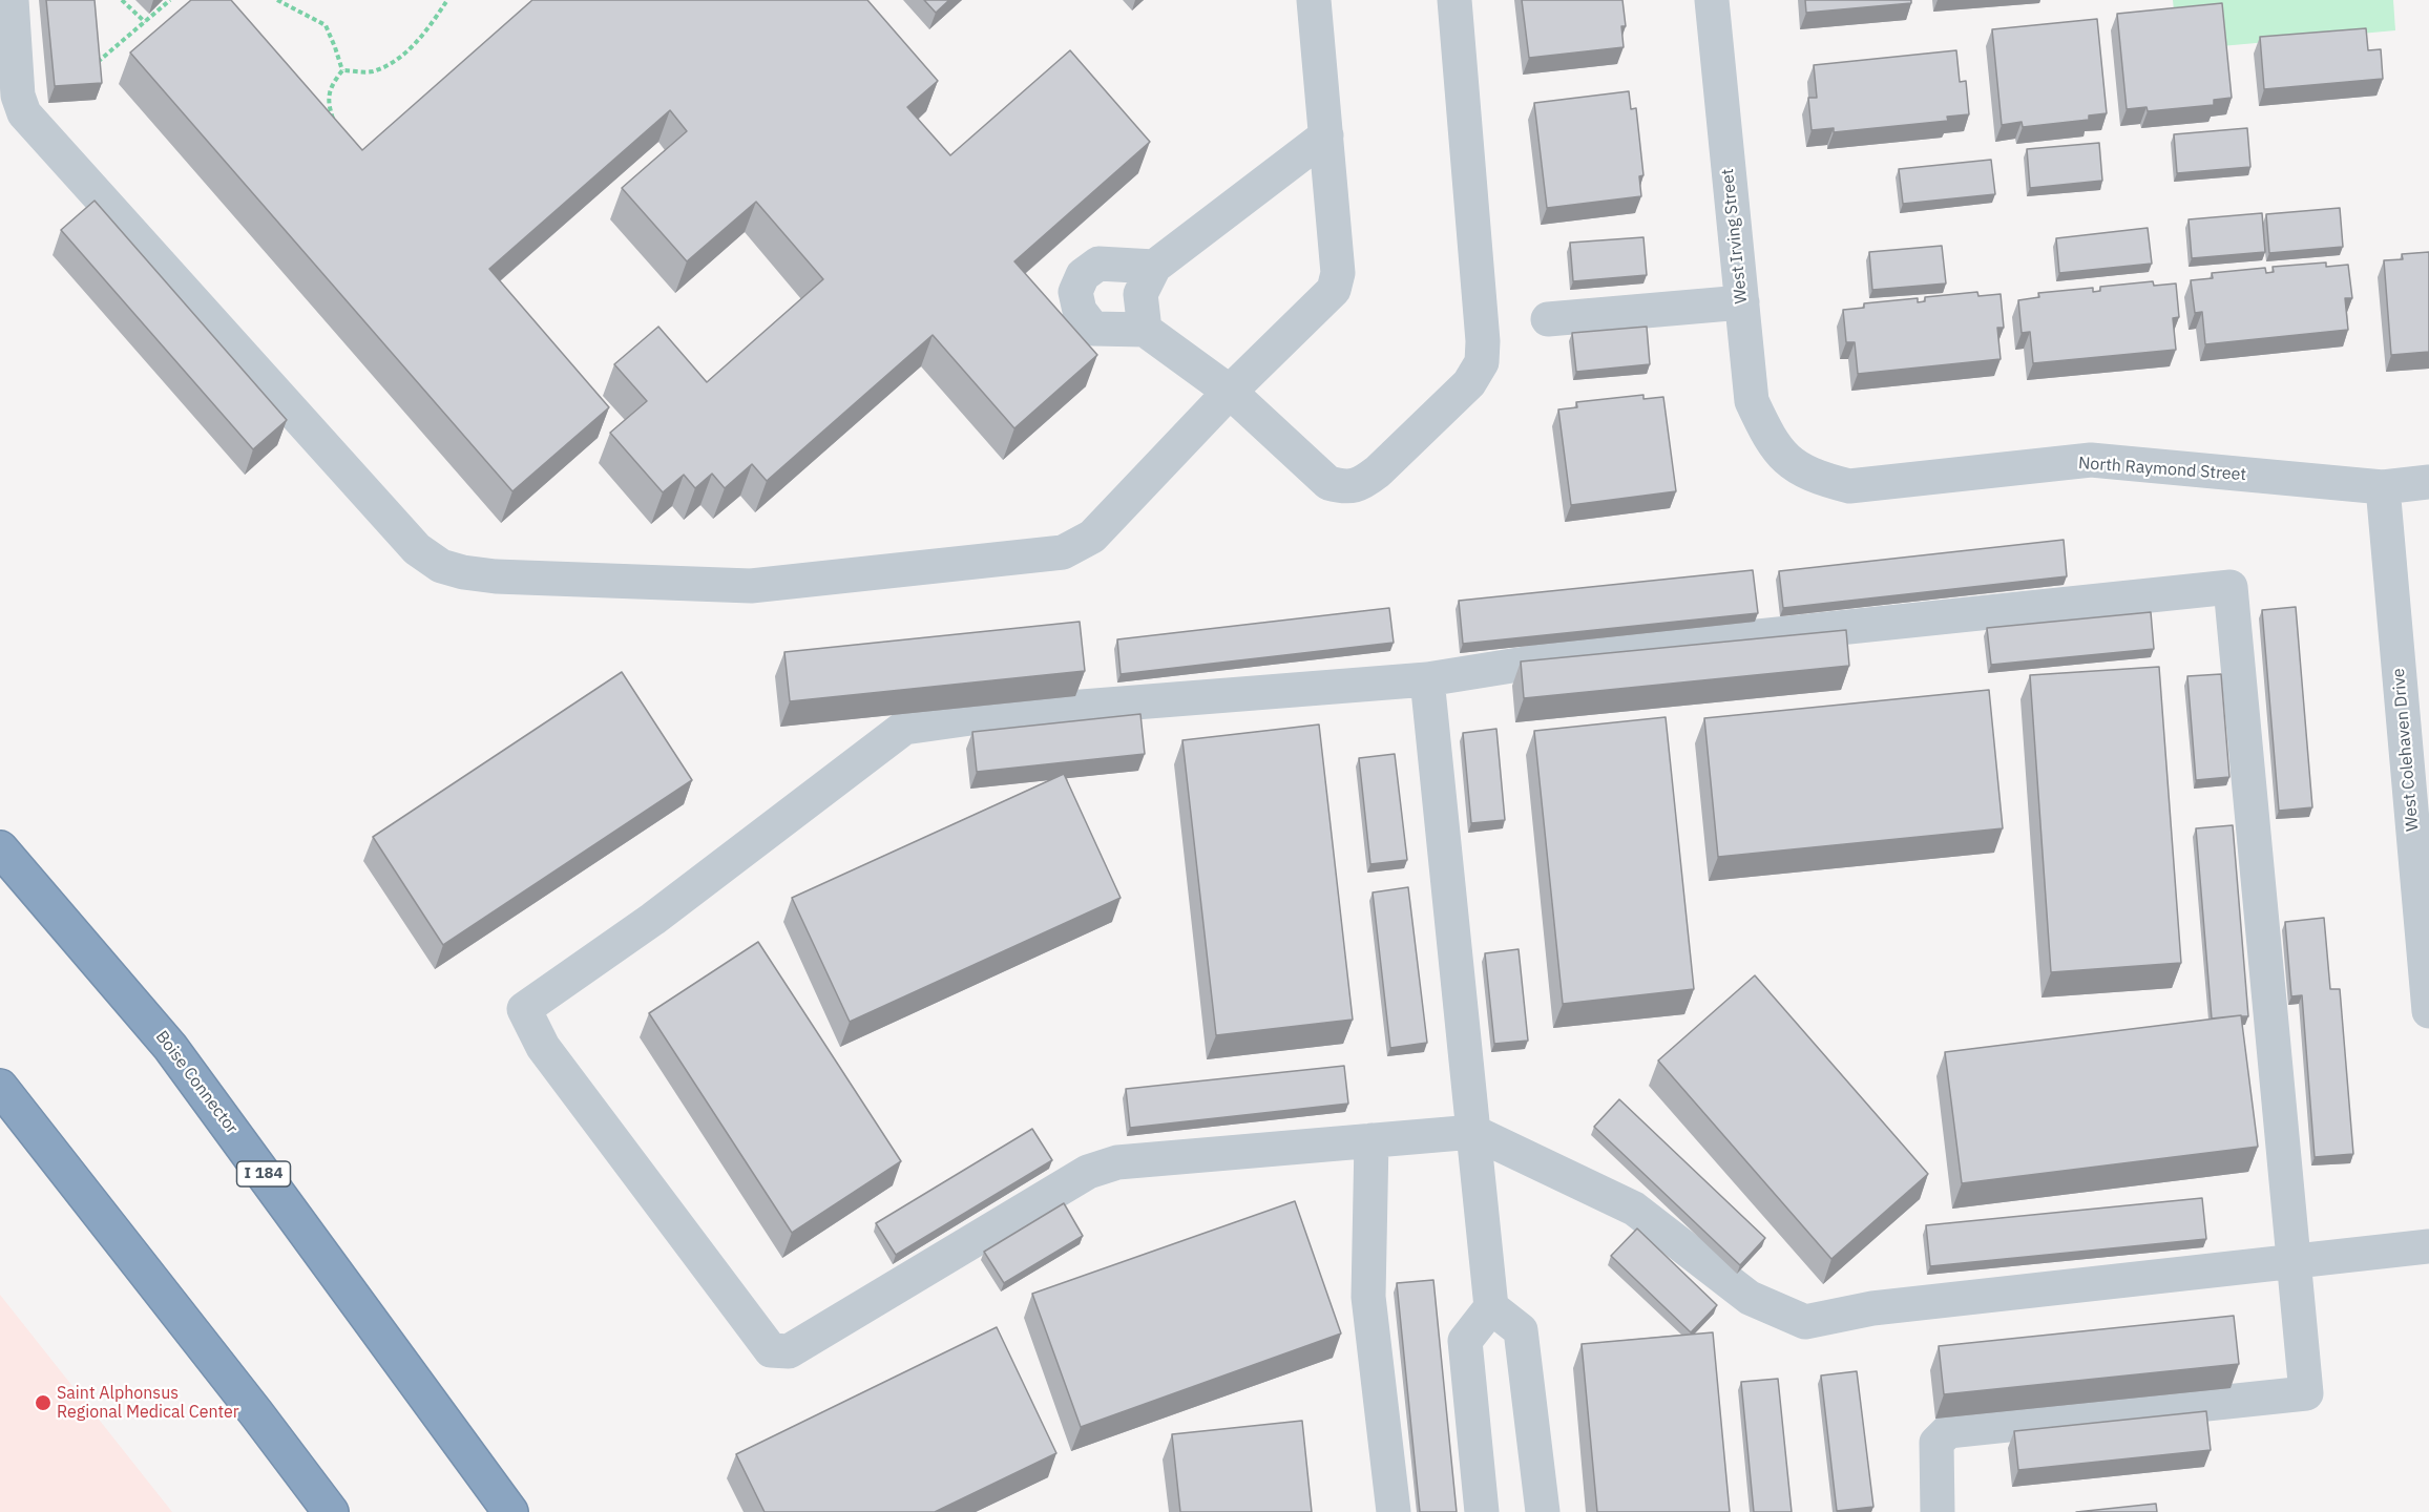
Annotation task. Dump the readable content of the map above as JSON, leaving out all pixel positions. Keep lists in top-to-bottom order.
{
  "streets": {
    "highway": ["Boise Connector", "I 184"],
    "street": ["West Irving Street", "North Raymond Street", "West Colehaven Drive"]
  },
  "crossings": [
    ["West Irving Street", "North Raymond Street"],
    ["North Raymond Street", "West Colehaven Drive"]
  ],
  "places": ["Saint Alphonsus Regional Medical Center"]
}
